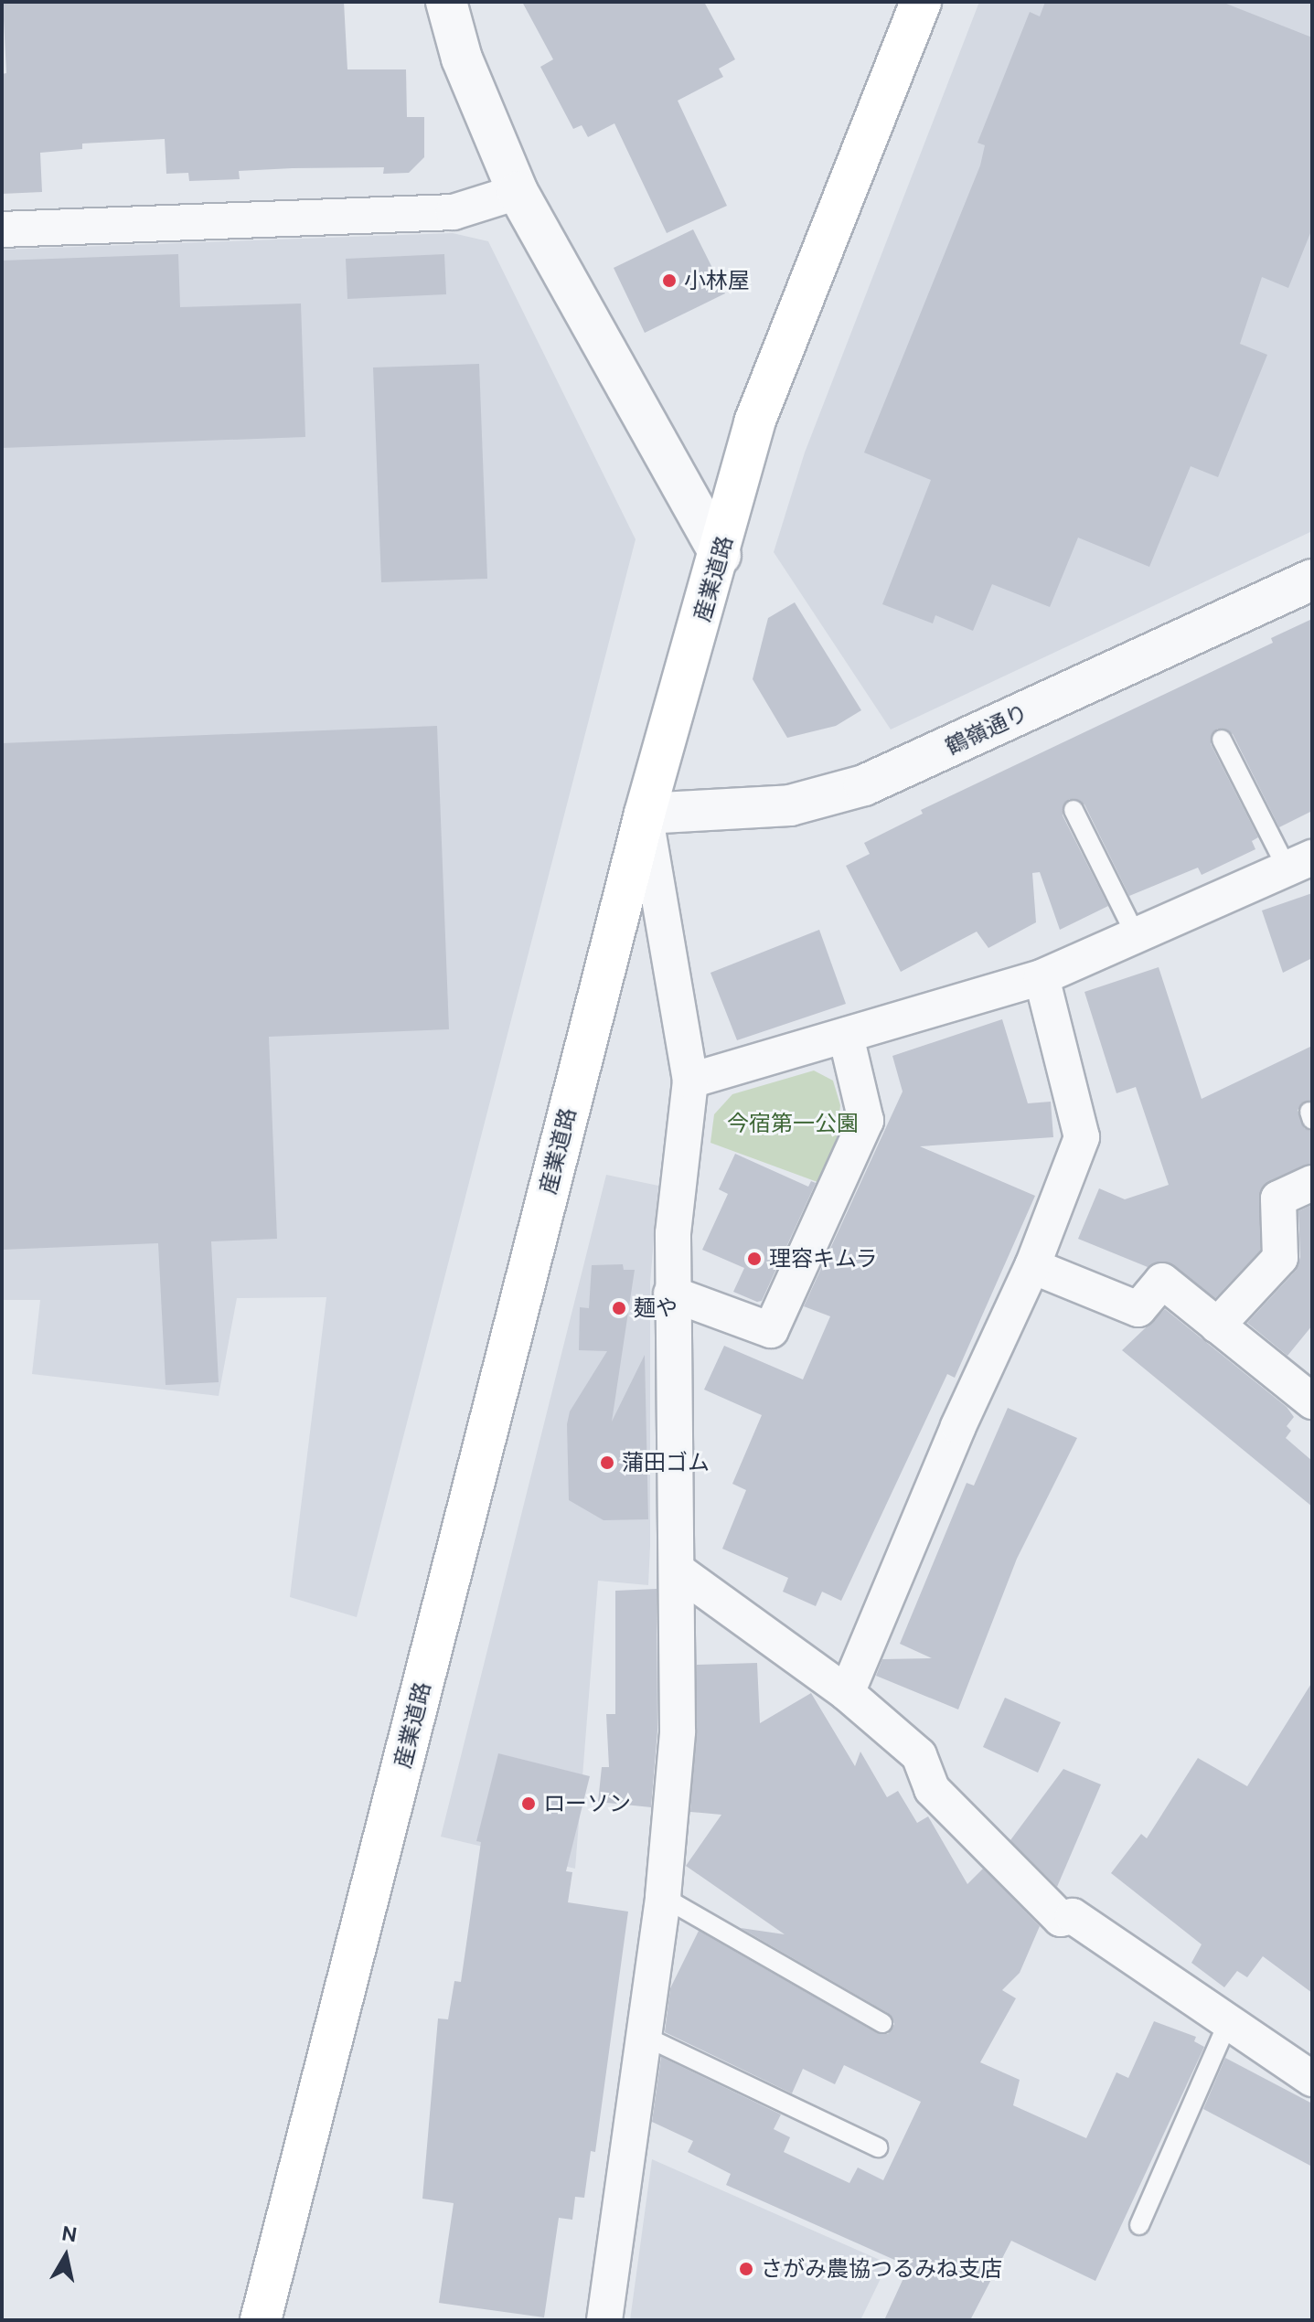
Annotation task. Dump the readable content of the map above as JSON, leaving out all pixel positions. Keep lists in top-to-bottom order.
{
  "streets": {
    "main road": ["産業道路"],
    "street": ["鶴嶺通り"]
  },
  "crossings": [
    ["産業道路", "鶴嶺通り"]
  ],
  "parks": ["今宿第一公園"],
  "places": [
    "小林屋",
    "理容キムラ",
    "麺や",
    "蒲田ゴム",
    "ローソン",
    "さがみ農協つるみね支店"
  ],
  "north": "top"
}
